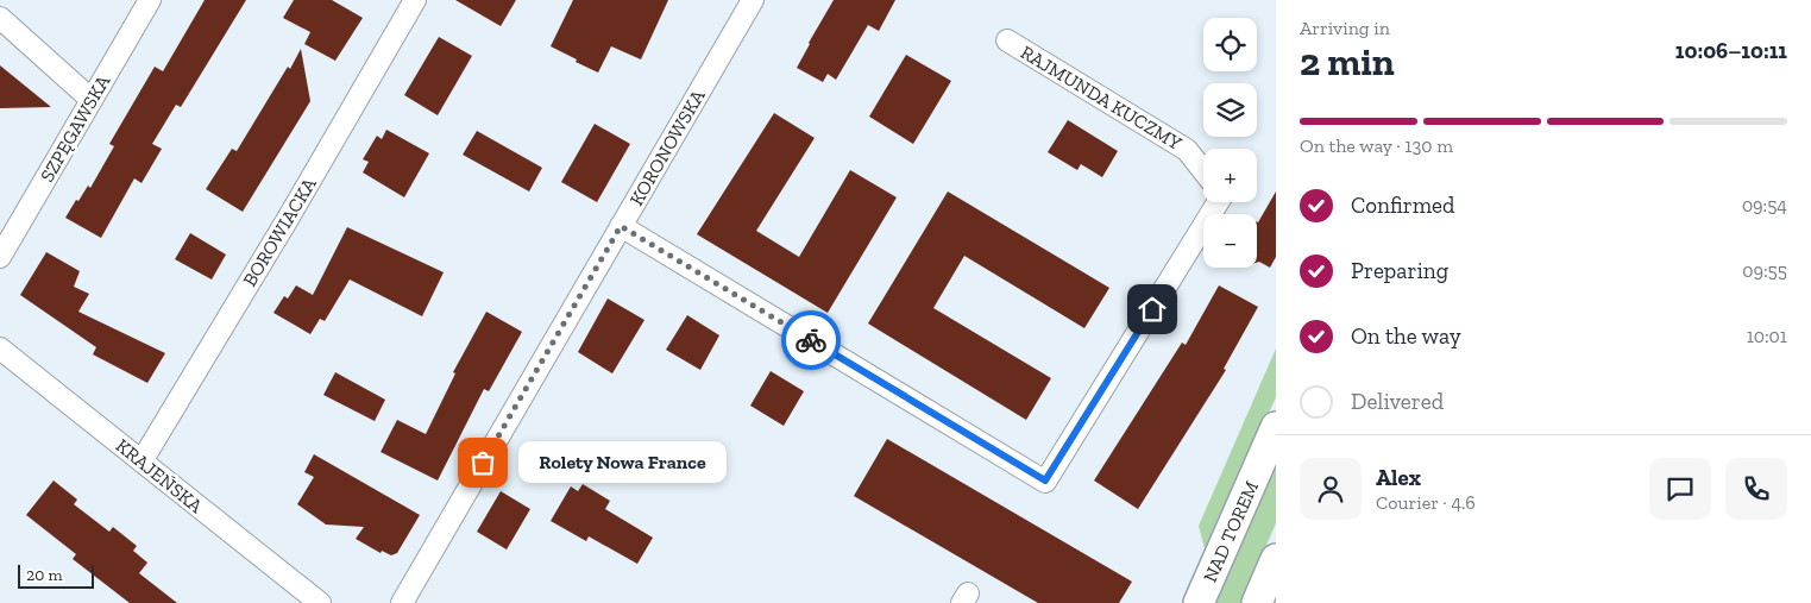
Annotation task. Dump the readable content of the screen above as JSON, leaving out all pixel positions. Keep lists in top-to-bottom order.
{
  "streets": {
    "main road": ["NAD TOREM"],
    "street": [
      "RAJMUNDA KUCZMY",
      "SZPĘGAWSKA",
      "KORONOWSKA",
      "BOROWIACKA",
      "KRAJEŃSKA"
    ]
  },
  "crossings": [
    ["BOROWIACKA", "KRAJEŃSKA"]
  ],
  "places": ["Rolety Nowa France"],
  "scale_bar": "20 m",
  "page": {
    "heading": ["2 min", "Arriving in", "10:06–10:11"],
    "panel": ["Alex", "Courier · 4.6"],
    "map_buttons": ["+", "−"],
    "bar": "On the way · 130 m",
    "list": [
      ["Confirmed", "09:54"],
      ["Preparing", "09:55"],
      ["On the way", "10:01"],
      "Delivered"
    ],
    "bubble": "Rolety Nowa France",
    "scale": "20 m"
  }
}
